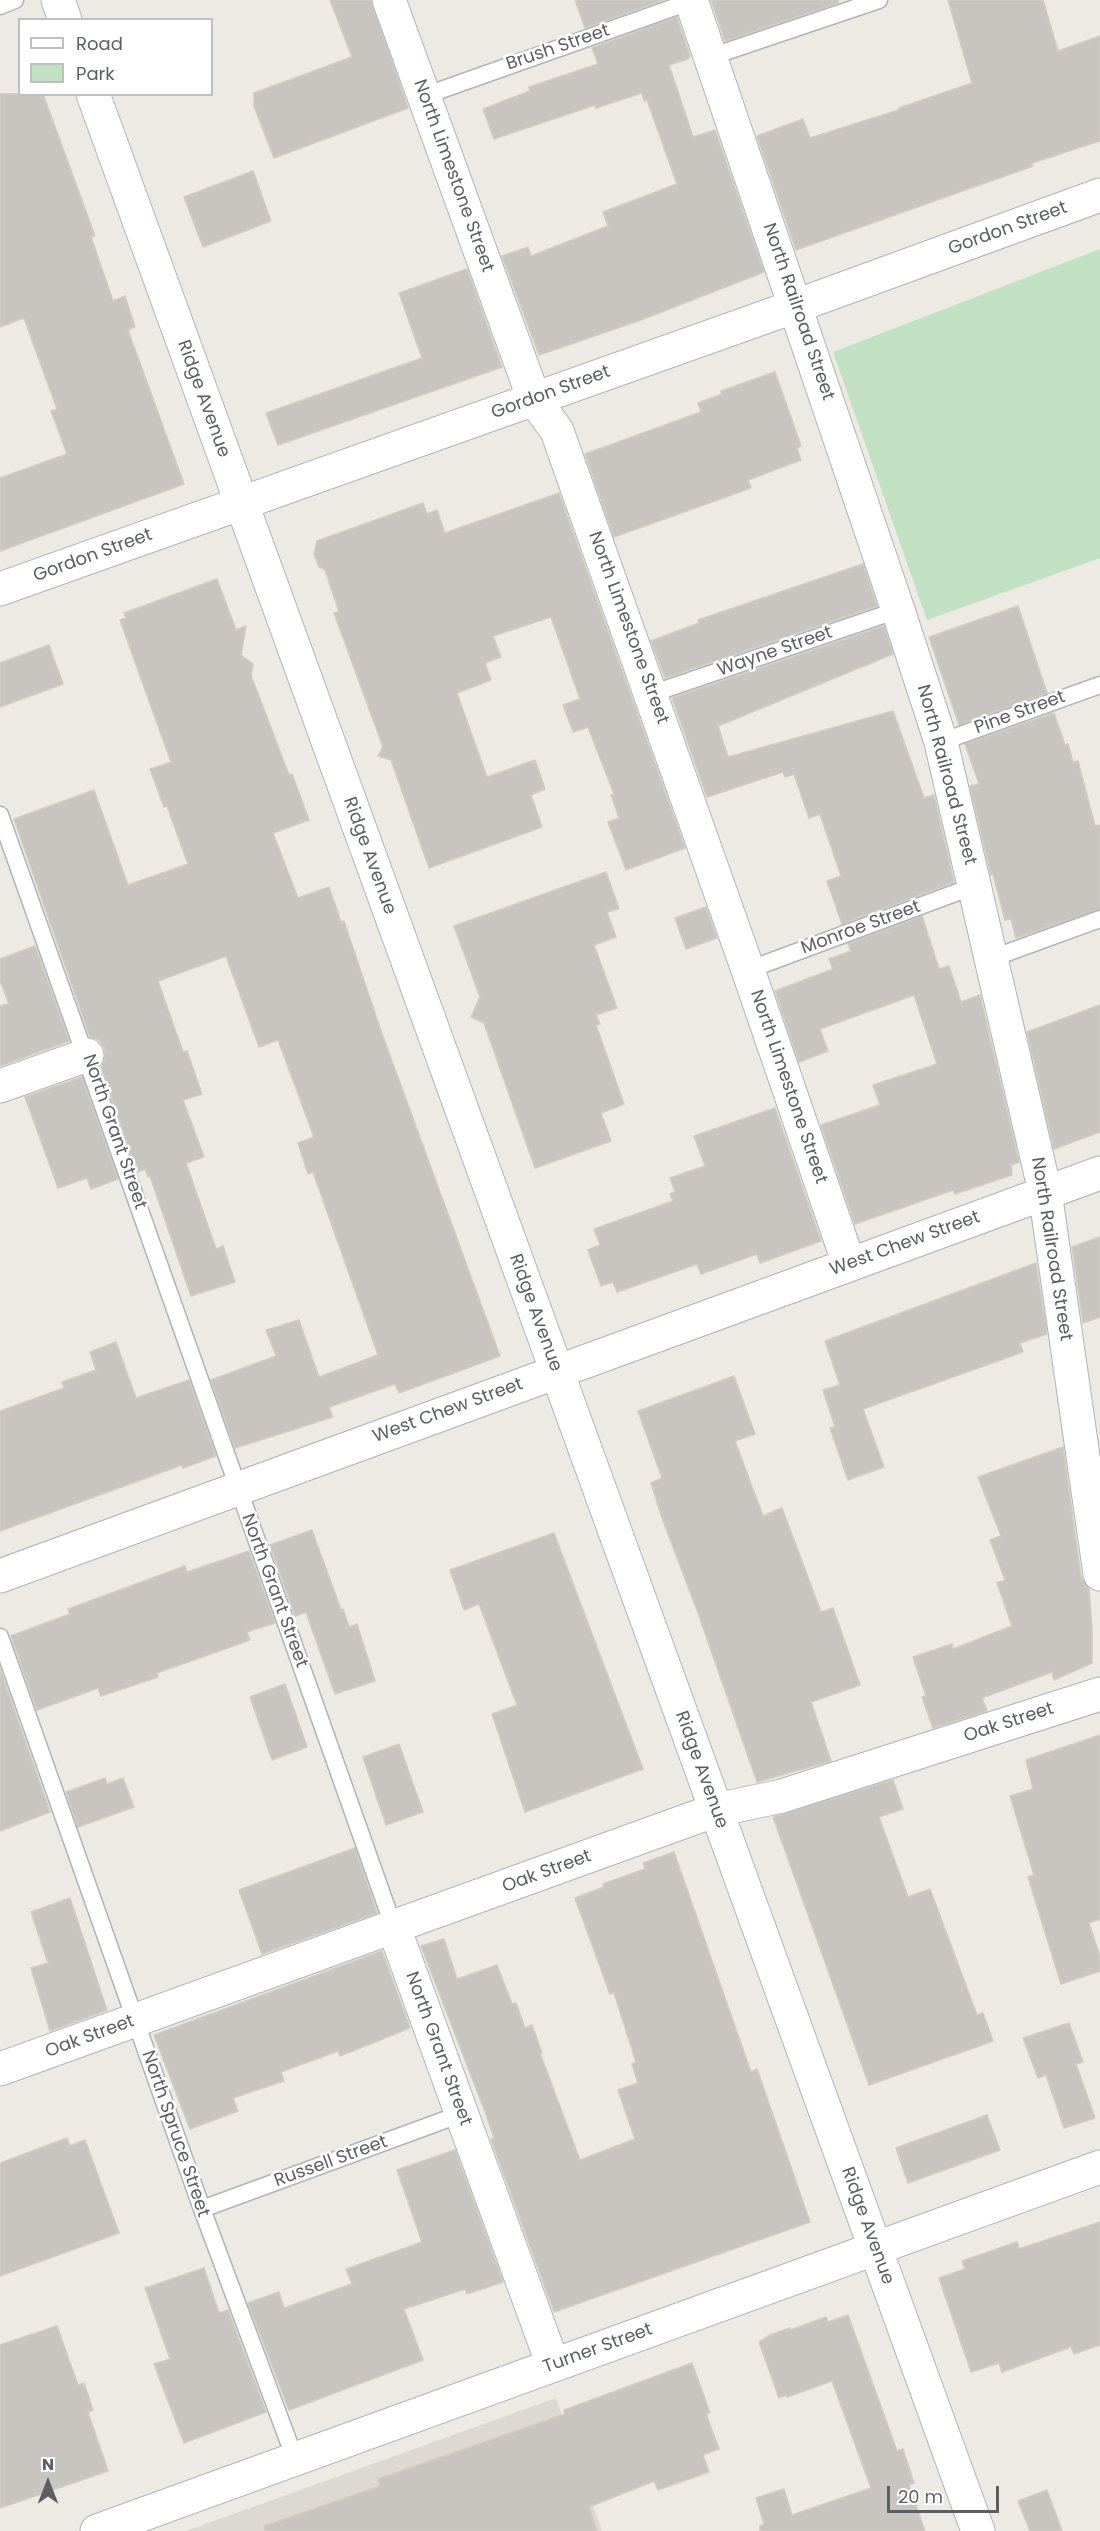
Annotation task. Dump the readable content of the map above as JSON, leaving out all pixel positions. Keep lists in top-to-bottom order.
{
  "streets": {
    "street": [
      "North Limestone Street",
      "Gordon Street",
      "North Railroad Street",
      "Ridge Avenue",
      "North Grant Street",
      "West Chew Street",
      "Oak Street",
      "Turner Street"
    ],
    "lane": [
      "Brush Street",
      "Wayne Street",
      "Pine Street",
      "Monroe Street",
      "North Spruce Street",
      "Russell Street"
    ]
  },
  "crossings": [
    ["Brush Street", "North Limestone Street"],
    ["Brush Street", "North Railroad Street"],
    ["North Limestone Street", "Gordon Street"],
    ["North Limestone Street", "Wayne Street"],
    ["North Limestone Street", "Monroe Street"],
    ["North Limestone Street", "West Chew Street"],
    ["Gordon Street", "North Railroad Street"],
    ["Gordon Street", "Ridge Avenue"],
    ["North Railroad Street", "Wayne Street"],
    ["North Railroad Street", "Pine Street"],
    ["North Railroad Street", "Monroe Street"],
    ["North Railroad Street", "West Chew Street"],
    ["Ridge Avenue", "West Chew Street"],
    ["Ridge Avenue", "Oak Street"],
    ["Ridge Avenue", "Turner Street"],
    ["North Grant Street", "West Chew Street"],
    ["North Grant Street", "Oak Street"],
    ["North Grant Street", "Russell Street"],
    ["North Grant Street", "Turner Street"],
    ["Oak Street", "North Spruce Street"],
    ["North Spruce Street", "Russell Street"],
    ["North Spruce Street", "Turner Street"]
  ],
  "legend": ["Road", "Park"],
  "scale_bar": "20 m",
  "north": "top"
}
